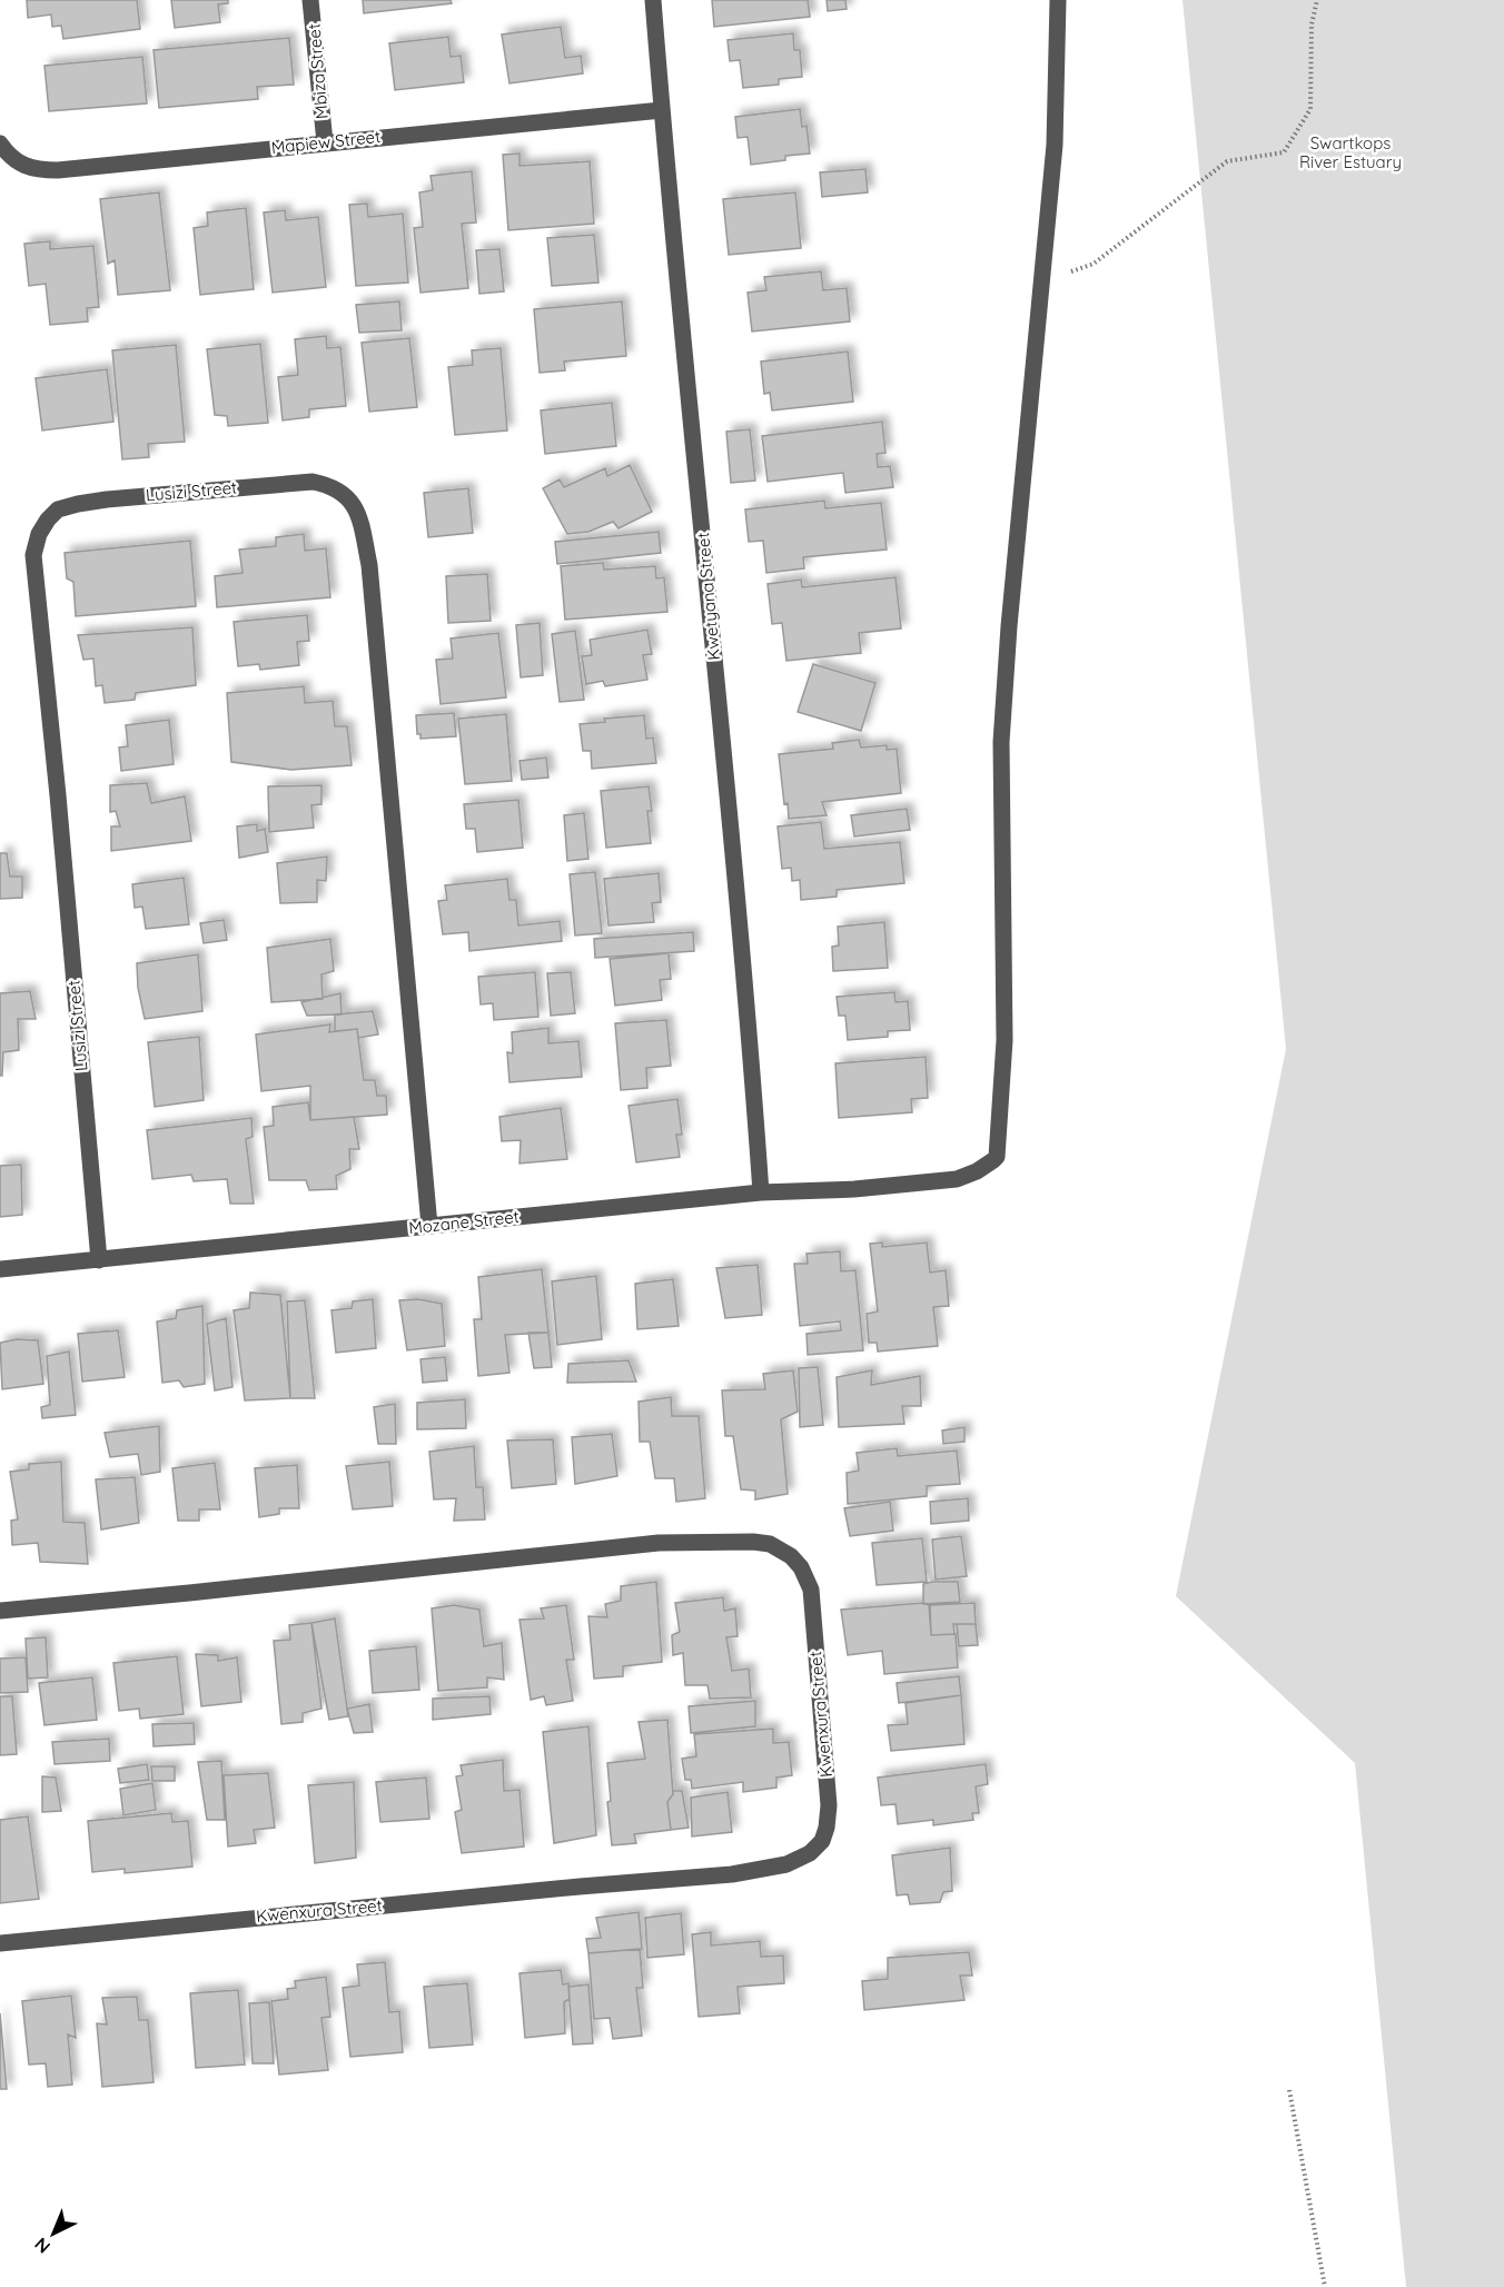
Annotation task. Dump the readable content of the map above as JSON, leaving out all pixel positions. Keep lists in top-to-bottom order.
{
  "streets": {
    "street": [
      "Mbiza Street",
      "Mapiew Street",
      "Lusizi Street",
      "Kwetyana Street",
      "Mozane Street",
      "Kwenxura Street"
    ]
  },
  "crossings": [
    ["Mbiza Street", "Mapiew Street"],
    ["Mapiew Street", "Kwetyana Street"],
    ["Lusizi Street", "Mozane Street"],
    ["Kwetyana Street", "Mozane Street"]
  ],
  "parks": ["Swartkops River Estuary"],
  "north": "bottom left"
}
